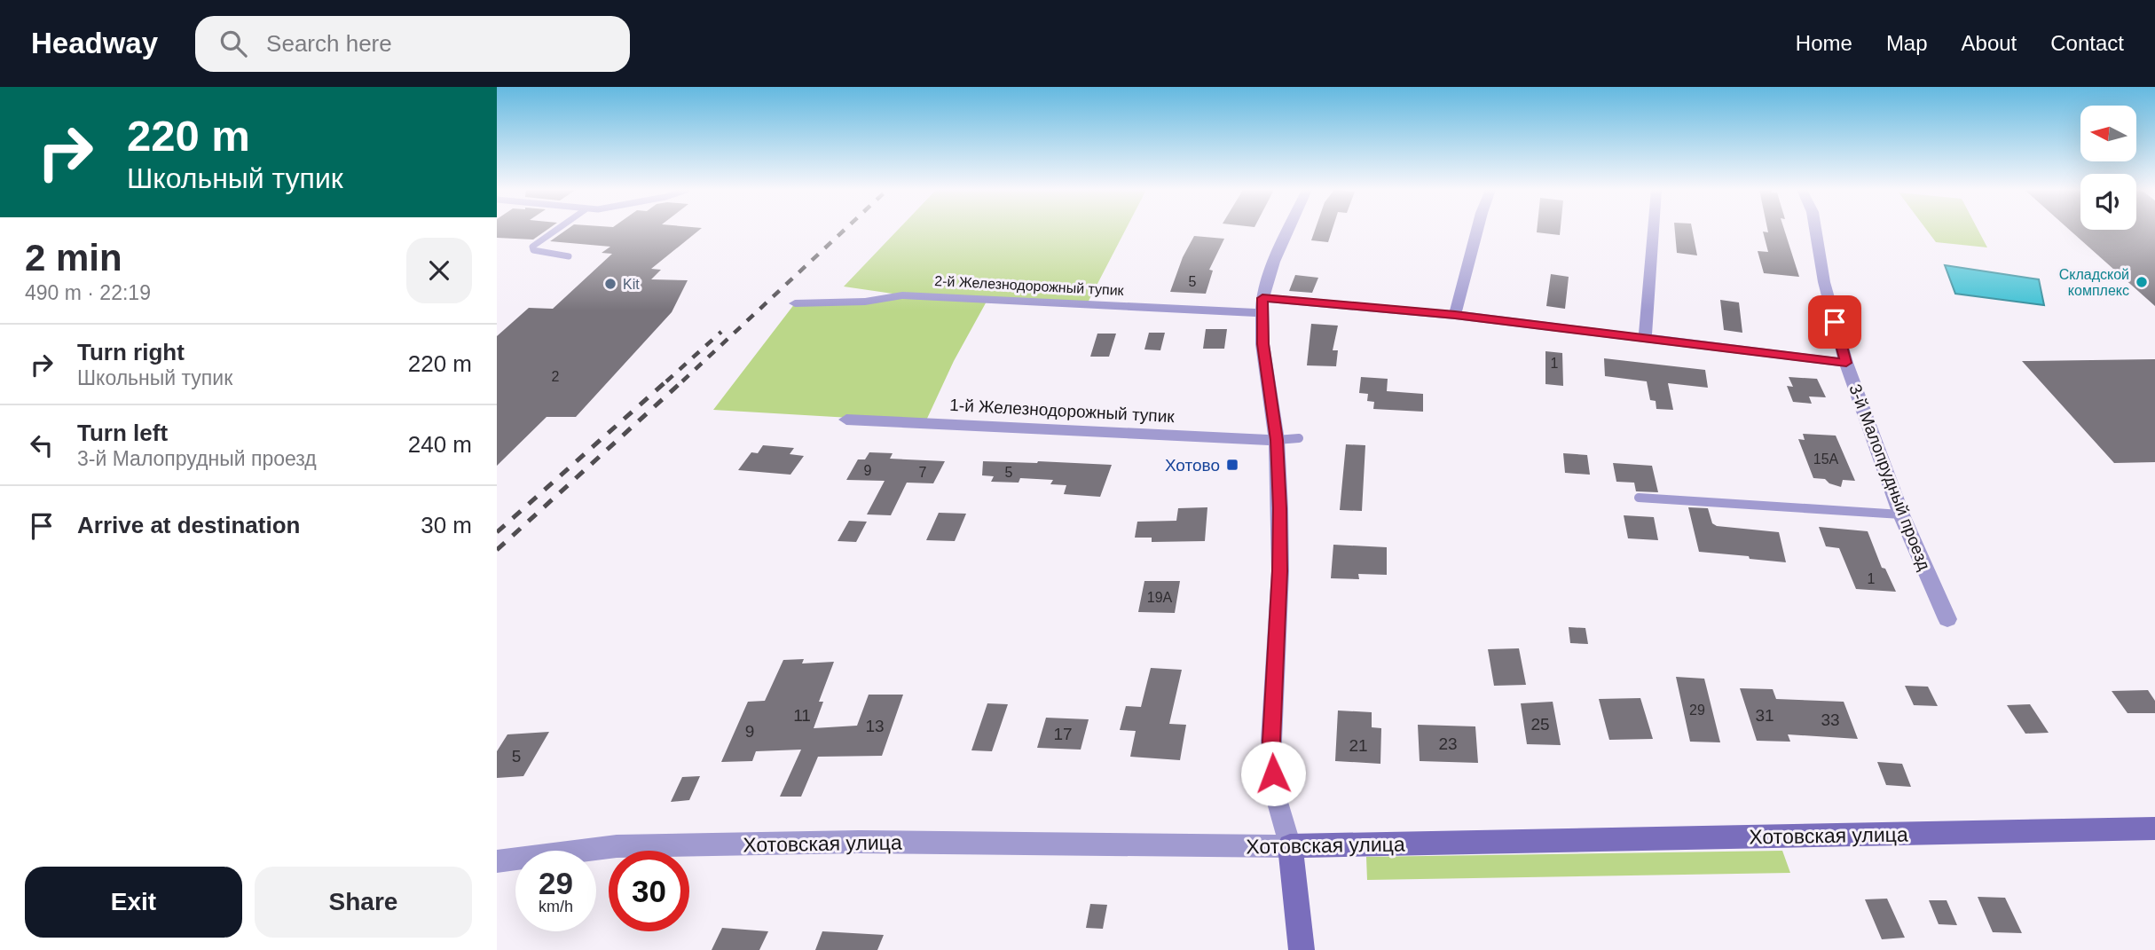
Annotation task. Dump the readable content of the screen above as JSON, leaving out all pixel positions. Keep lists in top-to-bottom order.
{
  "streets": {
    "street": [
      "2-й Железнодорожный тупик",
      "1-й Железнодорожный тупик",
      "3-й Малопрудный проезд",
      "Хотовская улица"
    ]
  },
  "crossings": [
    ["2-й Железнодорожный тупик", "3-й Малопрудный проезд"]
  ],
  "places": {
    "other": ["Складской комплекс", "Kit"],
    "transit": ["Хотово"]
  },
  "house_numbers": [
    "5",
    "1",
    "2",
    "15А",
    "9",
    "7",
    "5",
    "1",
    "19А",
    "29",
    "11",
    "31",
    "33",
    "25",
    "13",
    "9",
    "17",
    "23",
    "21",
    "5"
  ],
  "north": "left",
  "page": {
    "header": "Headway",
    "search": "Search here",
    "nav": [
      "Home",
      "Map",
      "About",
      "Contact"
    ],
    "turn": ["220 m", "Школьный тупик"],
    "heading": ["2 min", "490 m · 22:19"],
    "list": [
      {
        "name": "Turn right",
        "note": "Школьный тупик",
        "value": "220 m"
      },
      {
        "name": "Turn left",
        "note": "3-й Малопрудный проезд",
        "value": "240 m"
      },
      {
        "name": "Arrive at destination",
        "value": "30 m"
      }
    ],
    "speed": "29 km/h",
    "limit": "30",
    "buttons": ["Exit", "Share"]
  }
}
